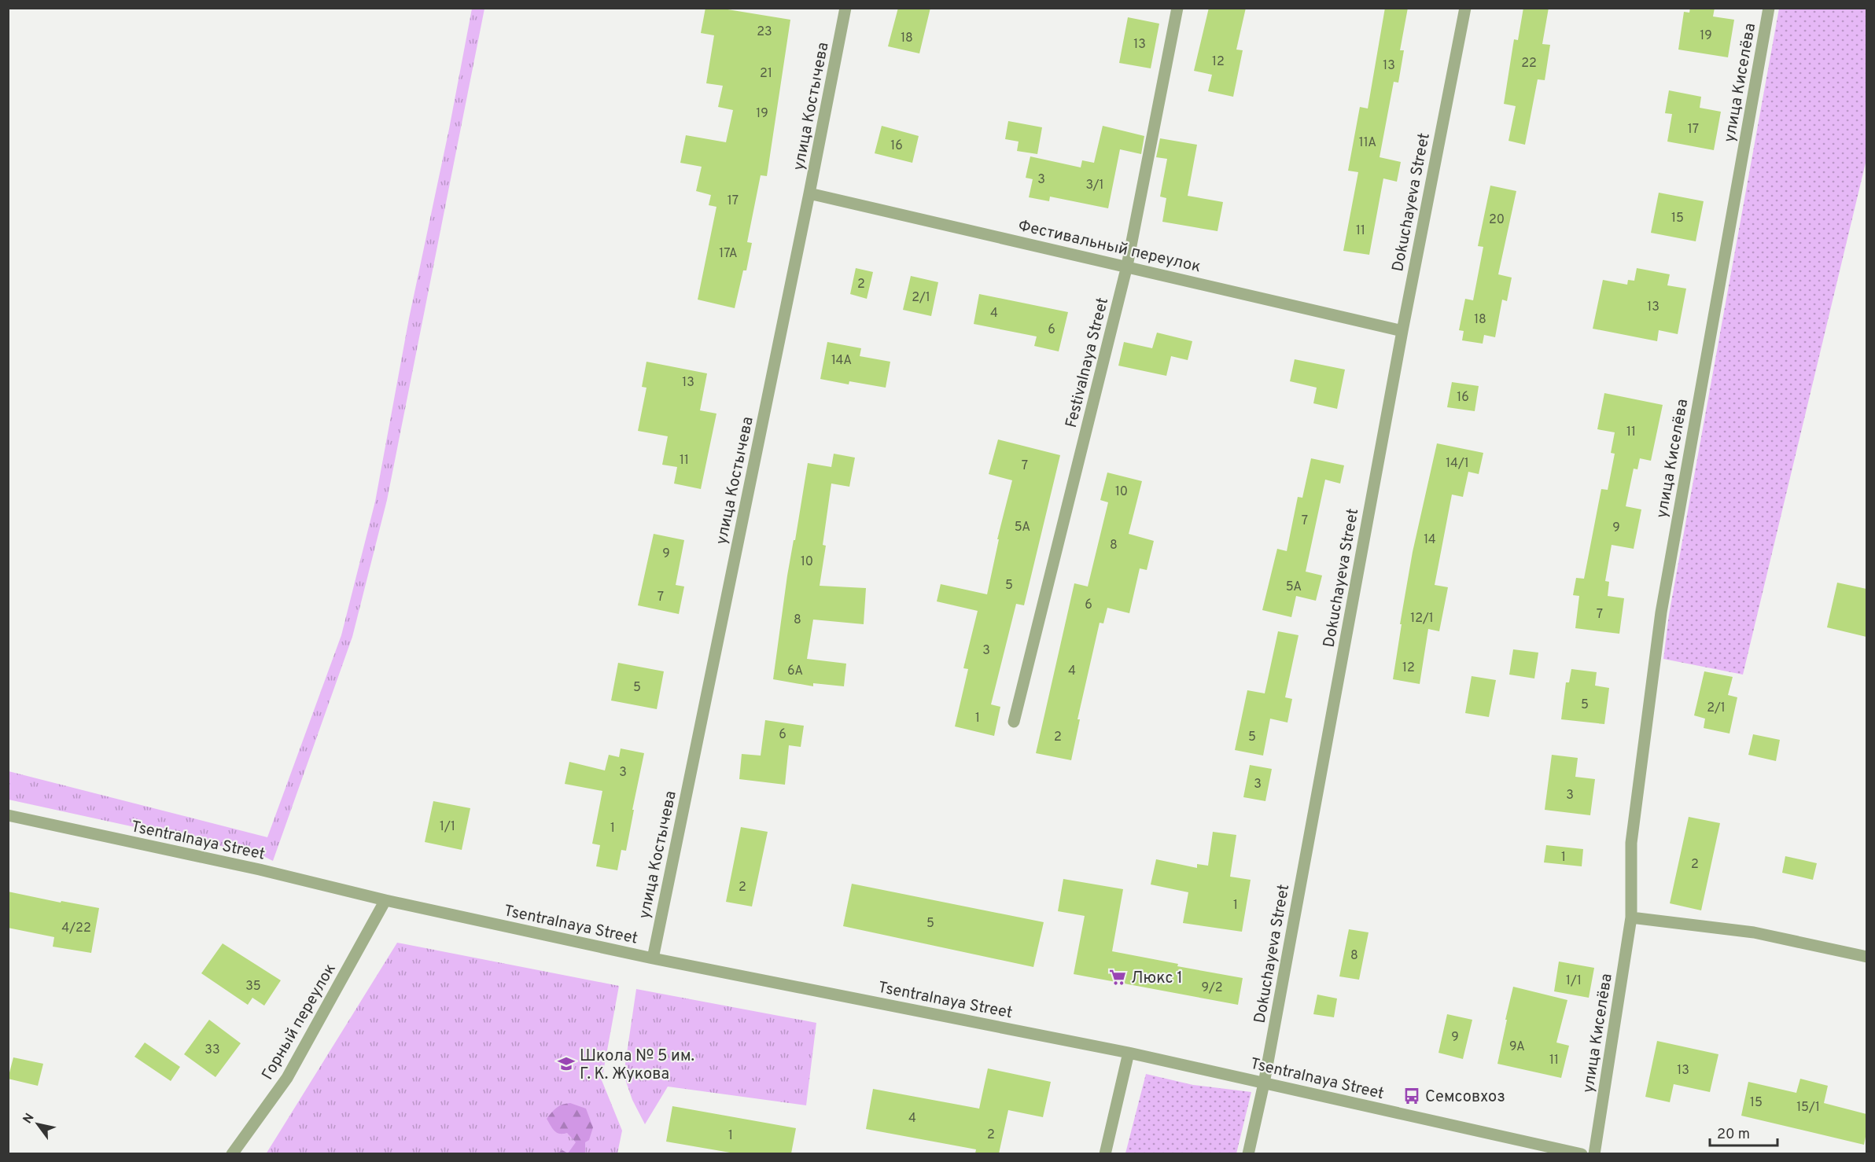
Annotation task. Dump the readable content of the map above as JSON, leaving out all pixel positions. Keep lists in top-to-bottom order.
{
  "streets": {
    "street": [
      "улица Киселёва",
      "улица Костычева",
      "Dokuchayeva Street",
      "Фестивальный переулок",
      "Festivalnaya Street",
      "Tsentralnaya Street",
      "Горный переулок"
    ]
  },
  "crossings": [
    ["улица Костычева", "Фестивальный переулок"],
    ["улица Костычева", "Tsentralnaya Street"],
    ["Dokuchayeva Street", "Фестивальный переулок"],
    ["Dokuchayeva Street", "Tsentralnaya Street"],
    ["Фестивальный переулок", "Festivalnaya Street"],
    ["Tsentralnaya Street", "Горный переулок"]
  ],
  "places": {
    "supermarket": ["Люкс 1"],
    "school or university": ["Школа № 5 им. Г. К. Жукова"],
    "bus stop": ["Семсовхоз"]
  },
  "house_numbers": [
    "23",
    "19",
    "18",
    "13",
    "12",
    "22",
    "13",
    "21",
    "19",
    "17",
    "11А",
    "16",
    "3",
    "3/1",
    "17",
    "15",
    "20",
    "11",
    "17А",
    "2",
    "2/1",
    "13",
    "4",
    "18",
    "6",
    "14А",
    "13",
    "16",
    "11",
    "11",
    "14/1",
    "7",
    "10",
    "7",
    "5А",
    "9",
    "14",
    "8",
    "9",
    "10",
    "5",
    "5А",
    "7",
    "6",
    "7",
    "12/1",
    "8",
    "3",
    "12",
    "6А",
    "4",
    "5",
    "5",
    "2/1",
    "1",
    "6",
    "2",
    "5",
    "3",
    "3",
    "3",
    "1/1",
    "1",
    "1",
    "2",
    "2",
    "1",
    "5",
    "4/22",
    "8",
    "1/1",
    "35",
    "9/2",
    "9",
    "9А",
    "33",
    "11",
    "13",
    "15",
    "15/1",
    "4",
    "2",
    "1"
  ],
  "scale_bar": "20 m",
  "north": "top left"
}
